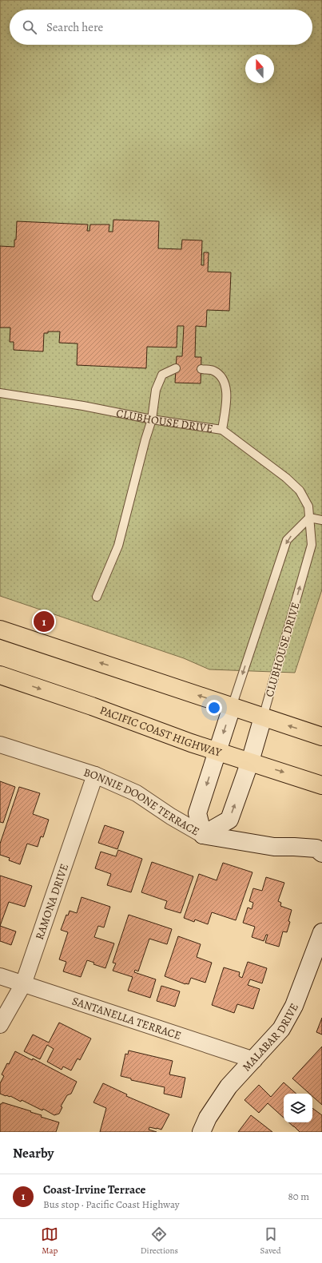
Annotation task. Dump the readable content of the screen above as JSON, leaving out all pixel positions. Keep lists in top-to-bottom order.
{
  "streets": {
    "highway": ["PACIFIC COAST HIGHWAY"],
    "street": [
      "CLUBHOUSE DRIVE",
      "BONNIE DOONE TERRACE",
      "RAMONA DRIVE",
      "SANTANELLA TERRACE",
      "MALABAR DRIVE"
    ]
  },
  "crossings": [
    ["CLUBHOUSE DRIVE", "PACIFIC COAST HIGHWAY"],
    ["CLUBHOUSE DRIVE", "BONNIE DOONE TERRACE"],
    ["BONNIE DOONE TERRACE", "RAMONA DRIVE"],
    ["RAMONA DRIVE", "SANTANELLA TERRACE"],
    ["SANTANELLA TERRACE", "MALABAR DRIVE"]
  ],
  "north": "top",
  "page": {
    "search": "Search here",
    "pins": "1",
    "heading": "Nearby",
    "list": [
      {
        "mark": "1",
        "name": "Coast-Irvine Terrace",
        "note": "Bus stop · Pacific Coast Highway",
        "value": "80 m"
      }
    ],
    "nav": ["Map", "Directions", "Saved"]
  }
}
